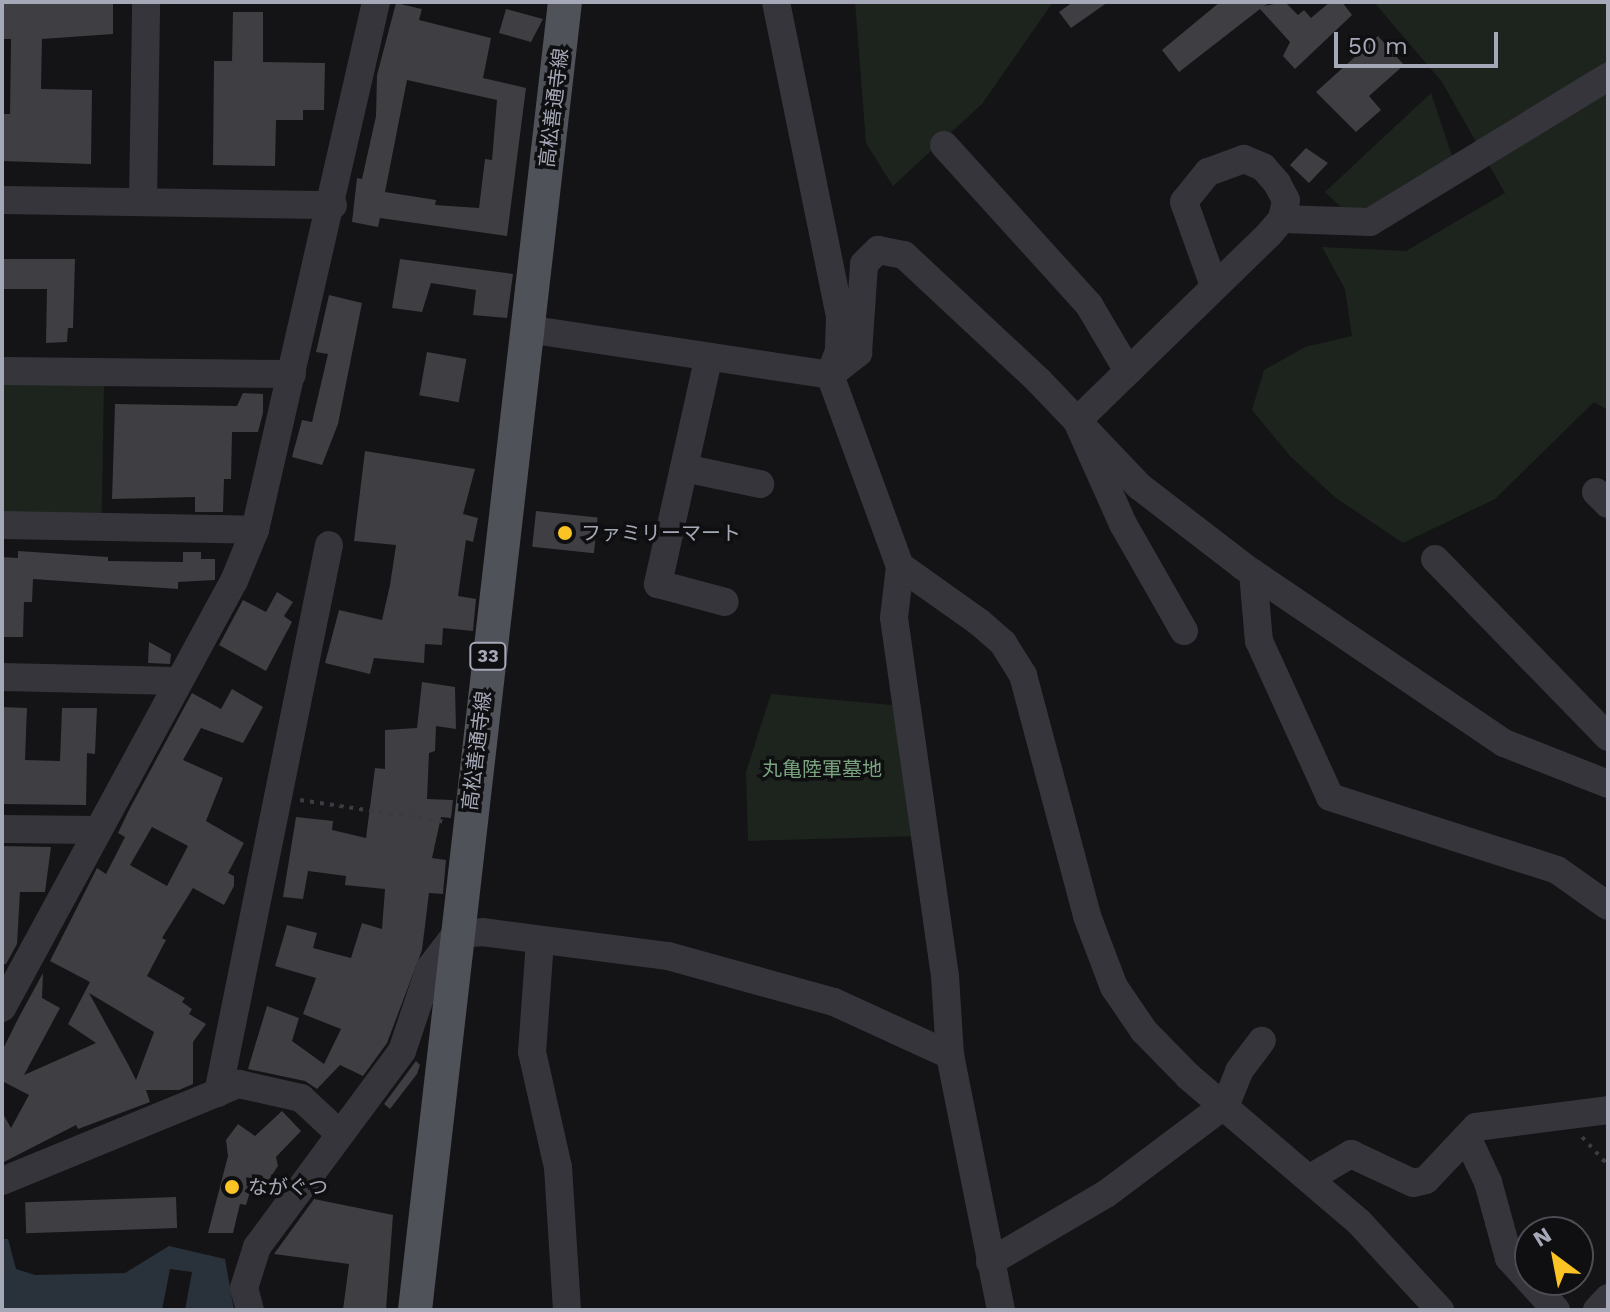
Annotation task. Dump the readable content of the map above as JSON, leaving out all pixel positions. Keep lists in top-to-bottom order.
{
  "streets": {
    "main road": ["高松善通寺線", "33"]
  },
  "parks": ["丸亀陸軍墓地"],
  "places": ["ファミリーマート", "ながぐつ"],
  "scale_bar": "50 m",
  "north": "top left"
}
